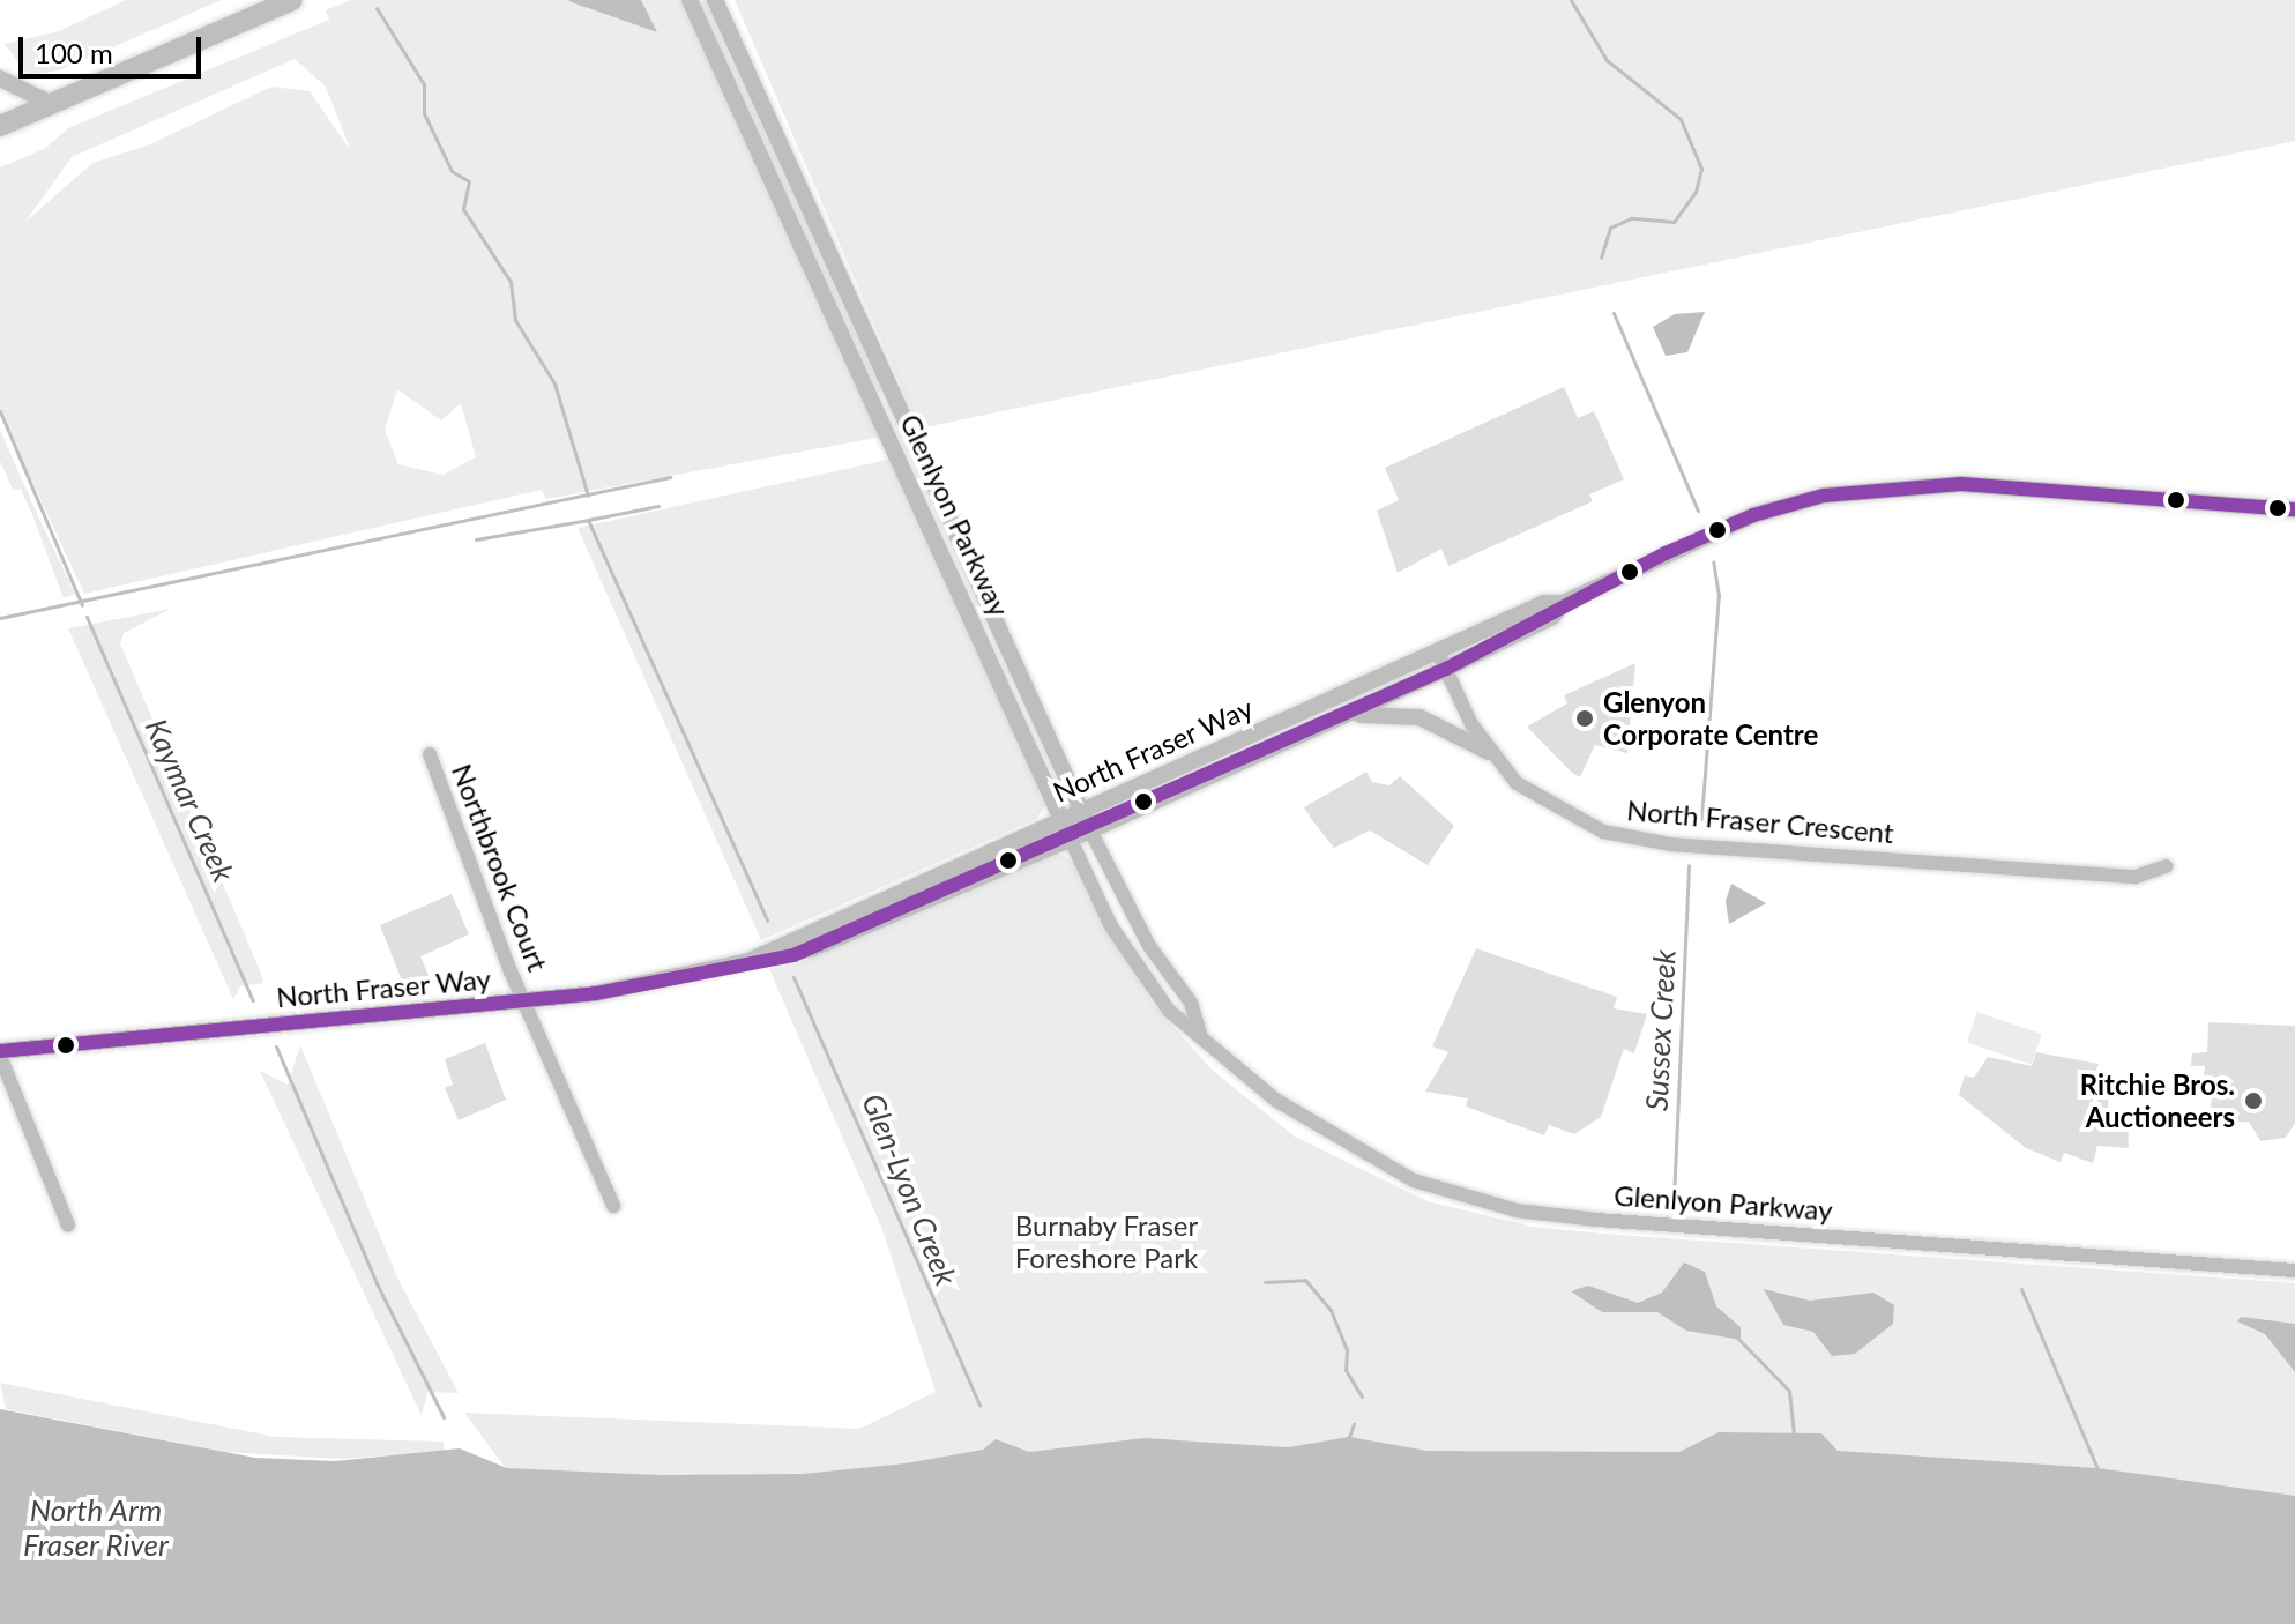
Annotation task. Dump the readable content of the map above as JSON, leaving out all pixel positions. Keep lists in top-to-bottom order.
{
  "streets": {
    "street": [
      "Glenlyon Parkway",
      "North Fraser Way",
      "North Fraser Crescent",
      "Northbrook Court"
    ]
  },
  "crossings": [
    ["Glenlyon Parkway", "North Fraser Way"],
    ["North Fraser Way", "North Fraser Crescent"],
    ["North Fraser Way", "Northbrook Court"]
  ],
  "water": [
    "Kaymar Creek",
    "Sussex Creek",
    "Glen-Lyon Creek",
    "North Arm Fraser River"
  ],
  "parks": ["Burnaby Fraser Foreshore Park"],
  "places": ["Glenyon Corporate Centre", "Ritchie Bros. Auctioneers"],
  "scale_bar": "100 m"
}
